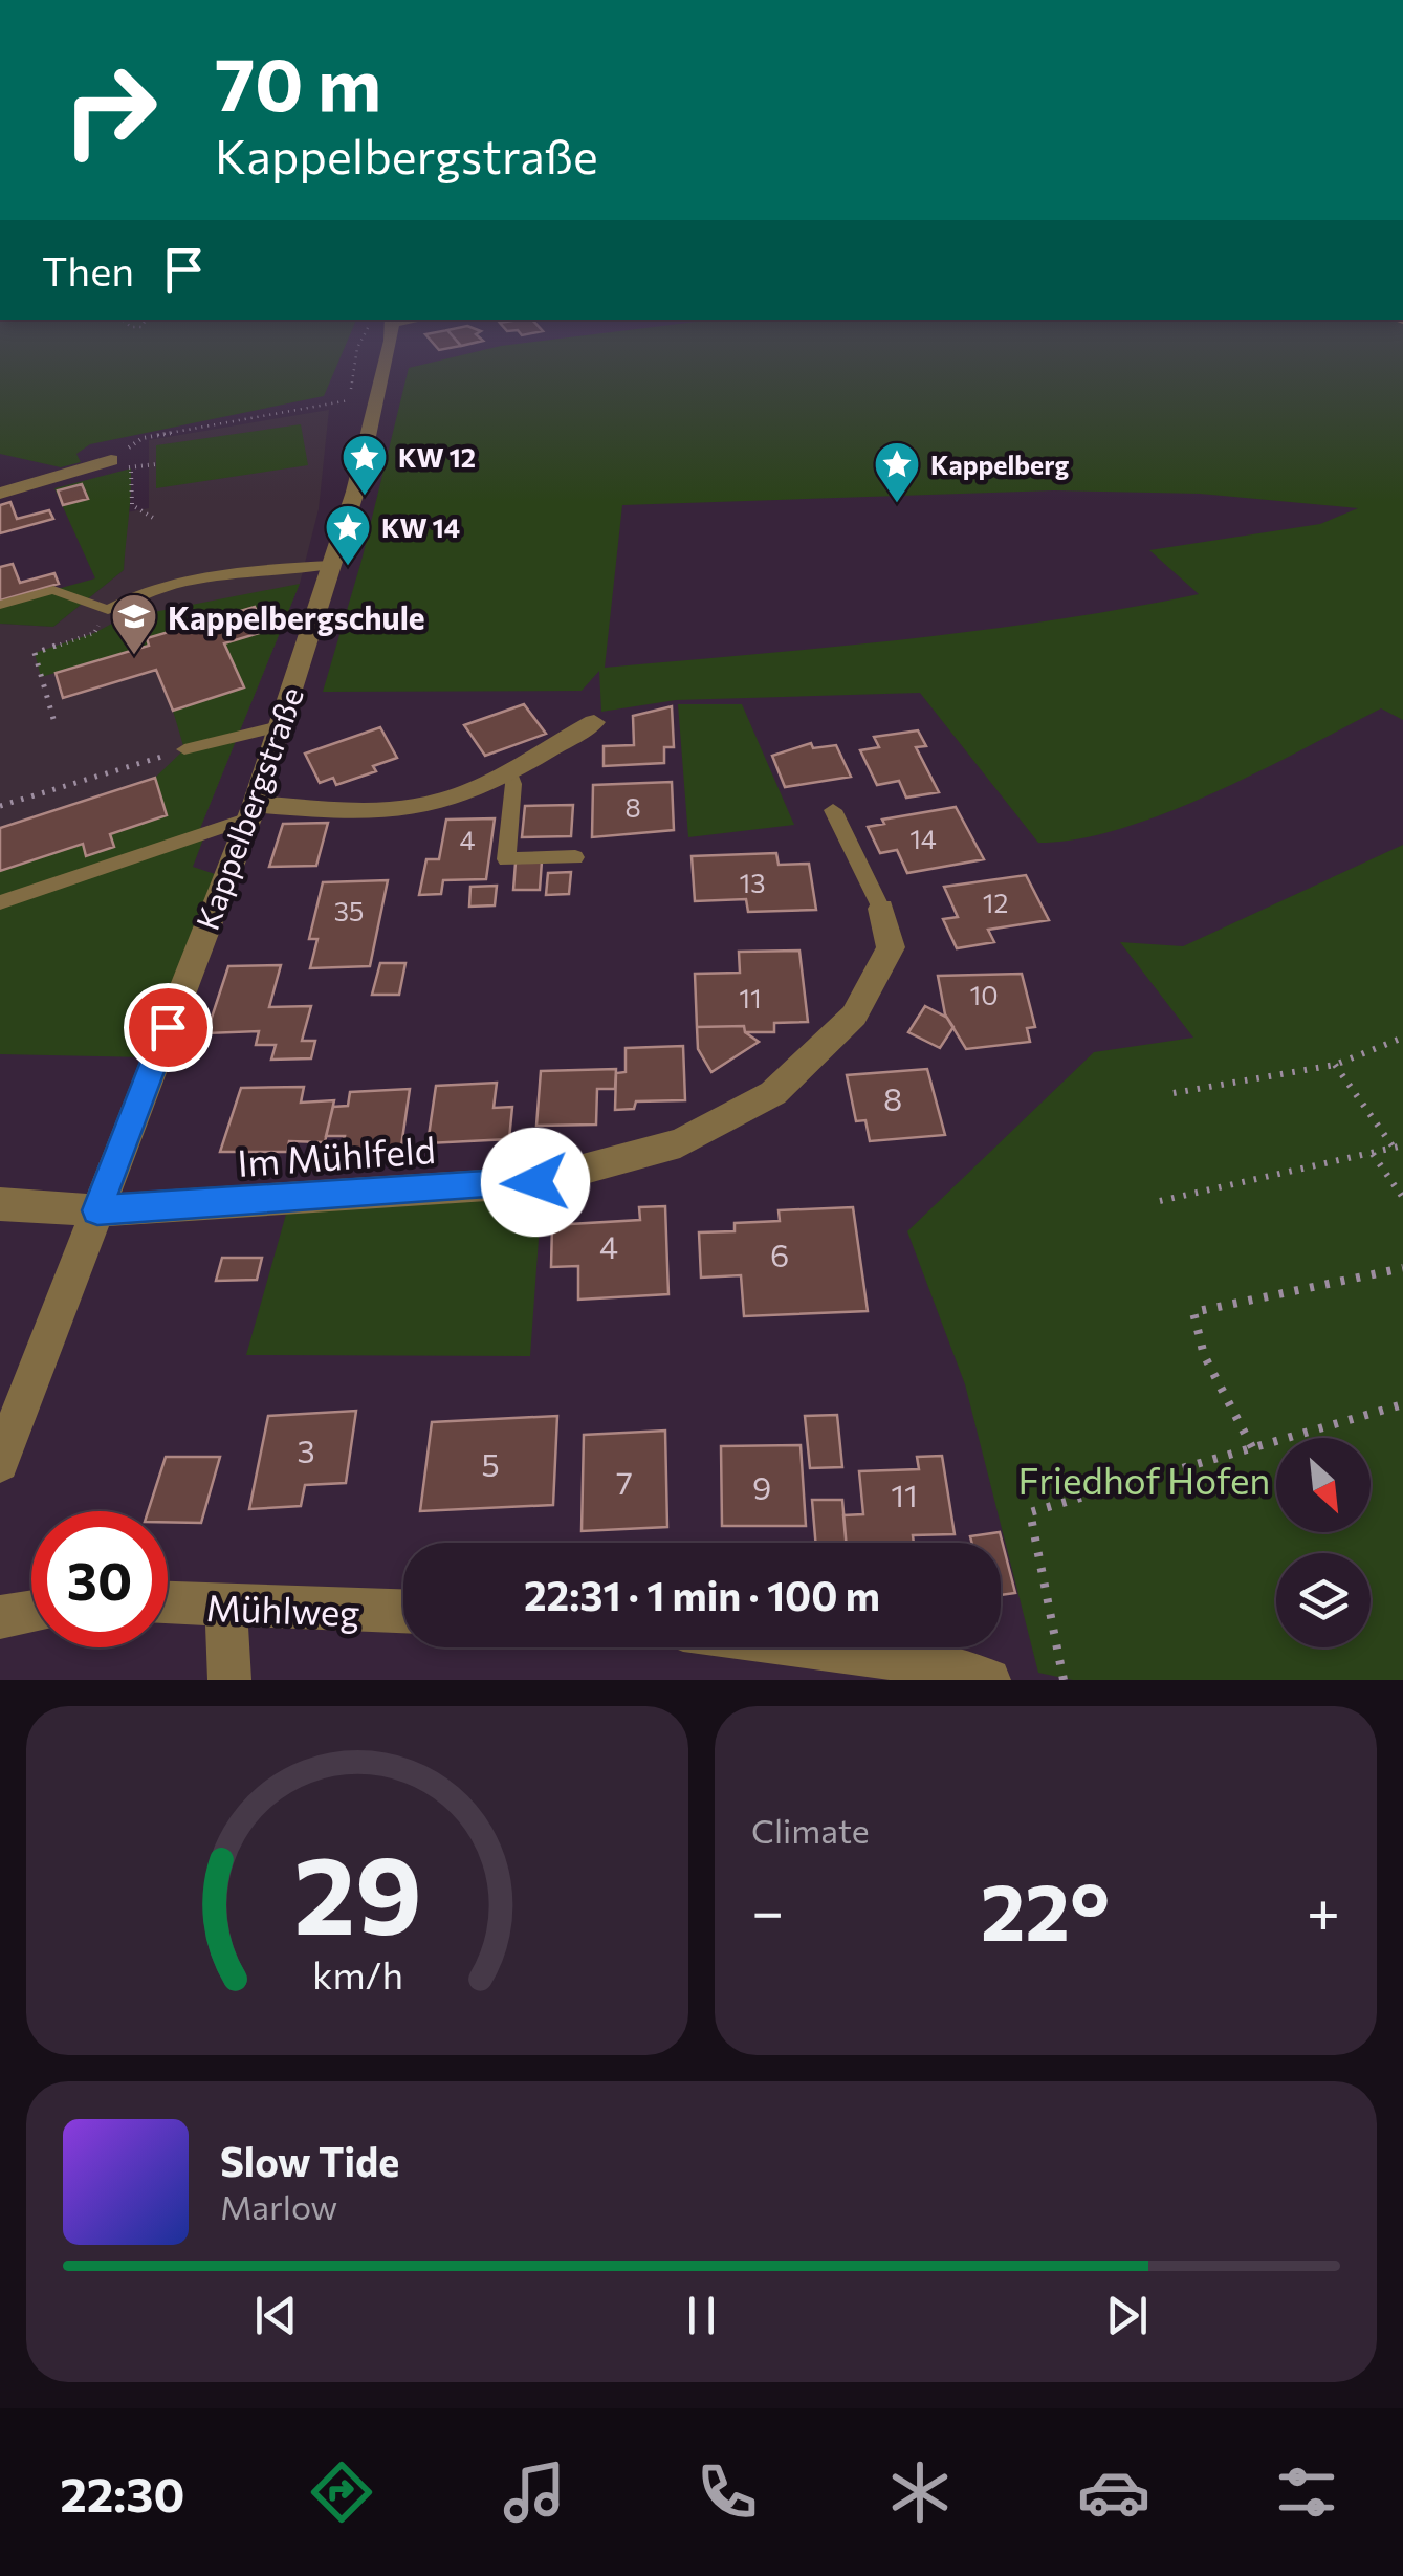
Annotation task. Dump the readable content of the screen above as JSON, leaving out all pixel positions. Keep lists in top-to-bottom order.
{
  "streets": {
    "street": ["Kappelbergstraße", "Im Mühlfeld", "Mühlweg"]
  },
  "crossings": [
    ["Kappelbergstraße", "Im Mühlfeld"]
  ],
  "parks": ["Friedhof Hofen"],
  "places": {
    "place": ["KW 12", "Kappelberg", "KW 14"],
    "school or university": ["Kappelbergschule"]
  },
  "house_numbers": [
    "8",
    "14",
    "4",
    "13",
    "12",
    "35",
    "10",
    "11",
    "8",
    "4",
    "6",
    "3",
    "5",
    "7",
    "9",
    "11"
  ],
  "north": "bottom right",
  "page": {
    "turn": ["70 m", "Kappelbergstraße"],
    "then": "Then",
    "limit": "30",
    "trip": "22:31 · 1 min · 100 m",
    "tile": "Climate",
    "heat": ["−", "22°", "+"],
    "song": ["Slow Tide", "Marlow"],
    "tabs": "22:30",
    "gauge": ["29", "km/h"]
  }
}
